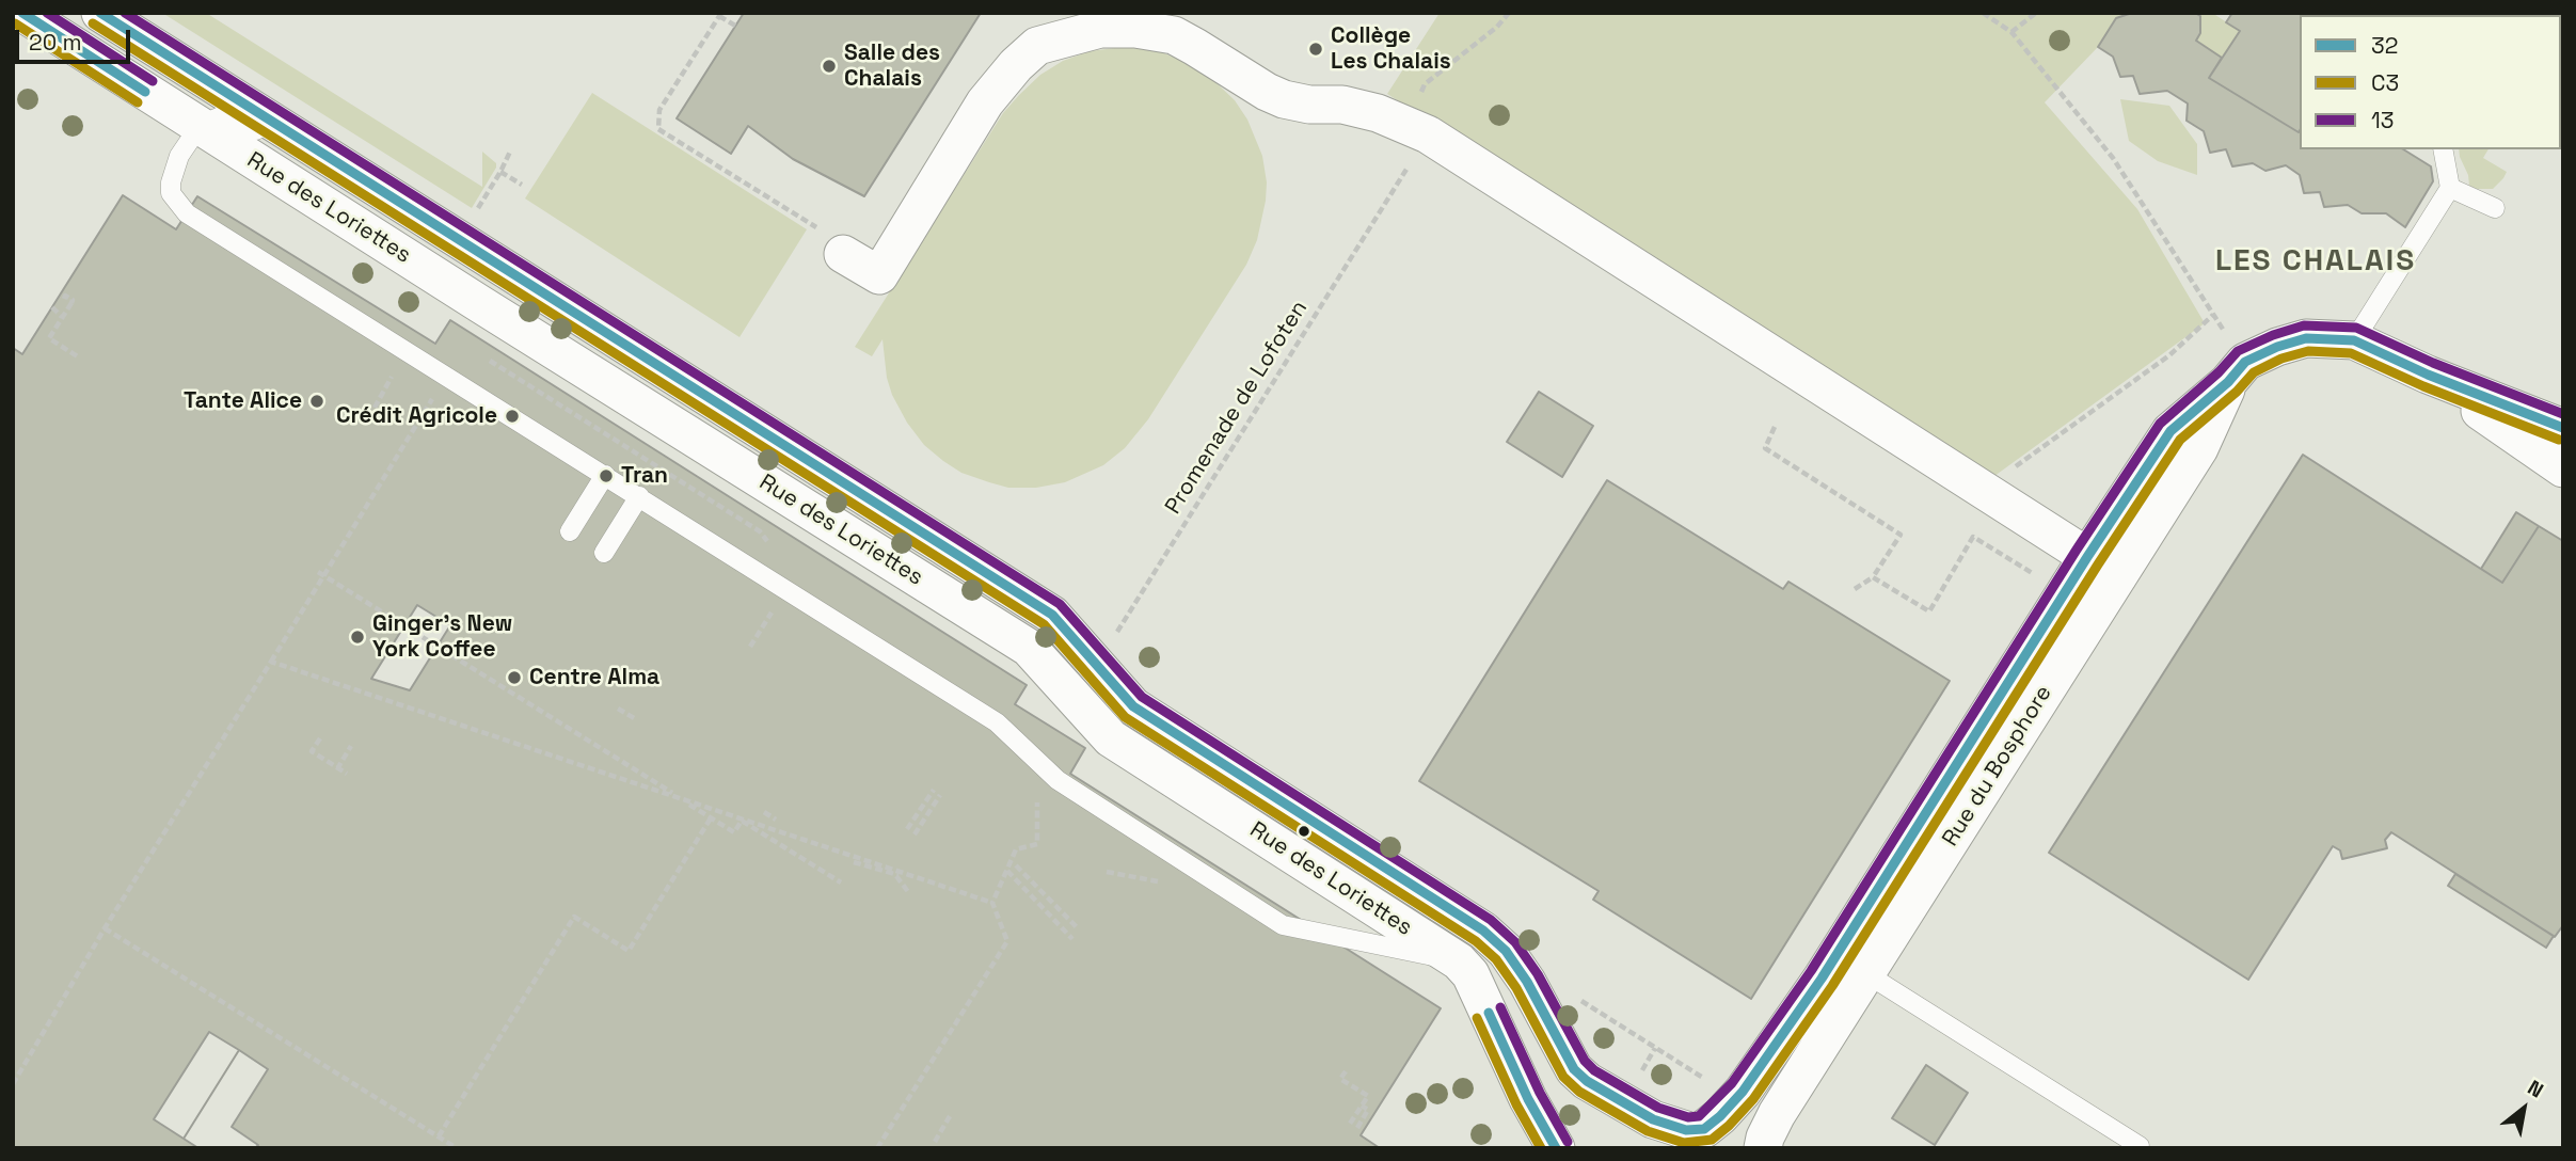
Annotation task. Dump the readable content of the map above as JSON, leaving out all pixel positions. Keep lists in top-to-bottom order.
{
  "streets": {
    "street": ["Rue des Loriettes", "Rue du Bosphore"],
    "path": ["Promenade de Lofoten"]
  },
  "crossings": [
    ["Rue des Loriettes", "Promenade de Lofoten"],
    ["Rue des Loriettes", "Rue du Bosphore"]
  ],
  "districts": ["LES CHALAIS"],
  "places": [
    "Collège Les Chalais",
    "Salle des Chalais",
    "Tante Alice",
    "Crédit Agricole",
    "Tran",
    "Ginger's New York Coffee",
    "Centre Alma"
  ],
  "lines": ["transit line 32", "transit line 13", "transit line C3"],
  "legend": ["32", "C3", "13"],
  "scale_bar": "20 m",
  "north": "top right"
}
